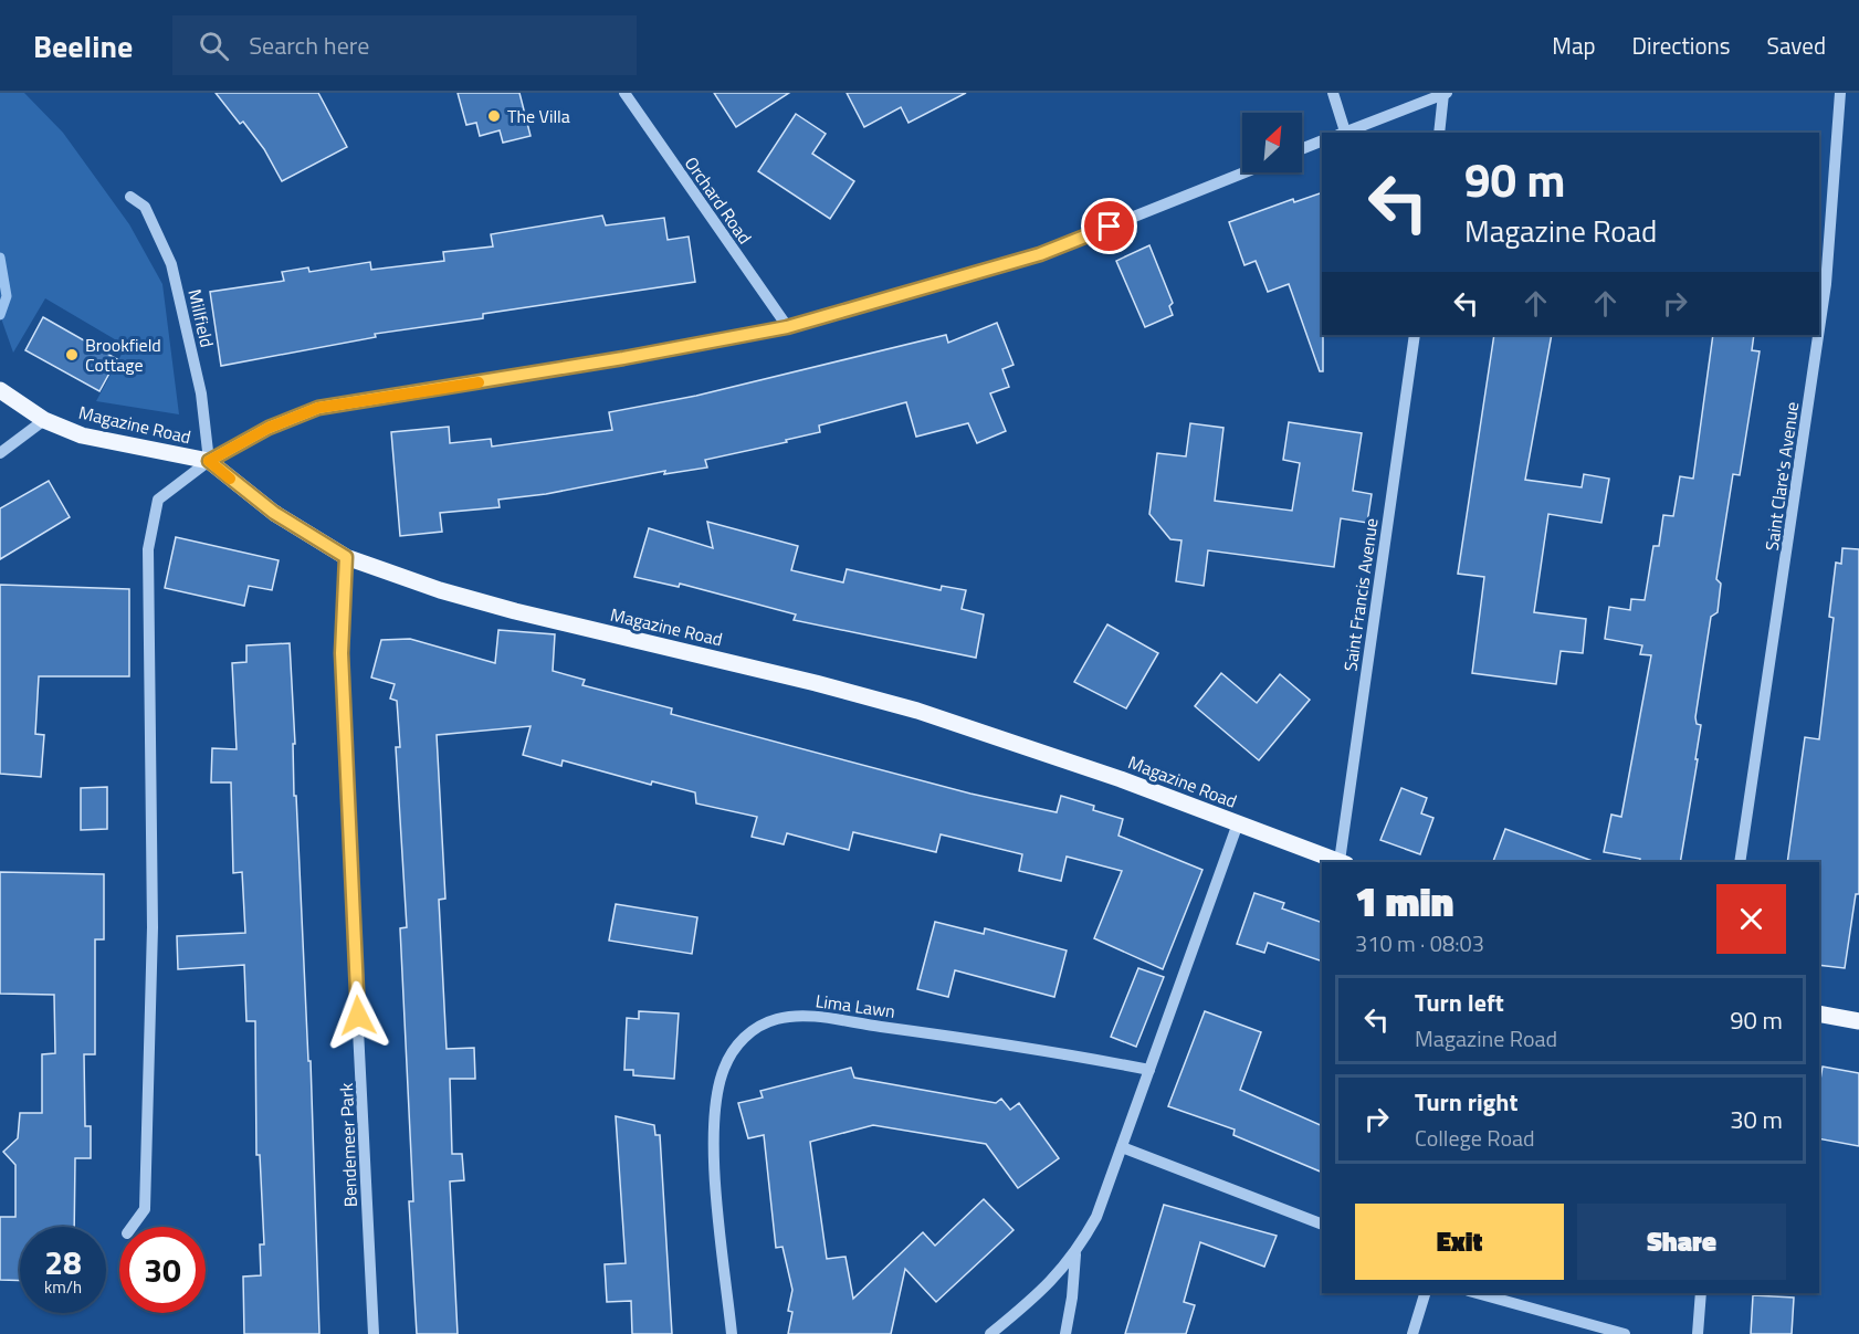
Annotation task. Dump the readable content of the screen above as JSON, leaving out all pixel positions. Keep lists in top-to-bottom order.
{
  "streets": {
    "main road": ["Magazine Road"],
    "street": [
      "Orchard Road",
      "Millfield",
      "Saint Clare's Avenue",
      "Saint Francis Avenue",
      "Lima Lawn",
      "Bendemeer Park"
    ]
  },
  "crossings": [
    ["Millfield", "Magazine Road"],
    ["Magazine Road", "Saint Francis Avenue"],
    ["Magazine Road", "Bendemeer Park"]
  ],
  "places": ["The Villa", "Brookfield Cottage"],
  "north": "top right",
  "page": {
    "header": "Beeline",
    "search": "Search here",
    "nav": ["Map", "Directions", "Saved"],
    "turn": ["90 m", "Magazine Road"],
    "heading": ["1 min", "310 m · 08:03"],
    "list": [
      {
        "name": "Turn left",
        "note": "Magazine Road",
        "value": "90 m"
      },
      {
        "name": "Turn right",
        "note": "College Road",
        "value": "30 m"
      }
    ],
    "buttons": ["Exit", "Share"],
    "speed": "28 km/h",
    "limit": "30"
  }
}
